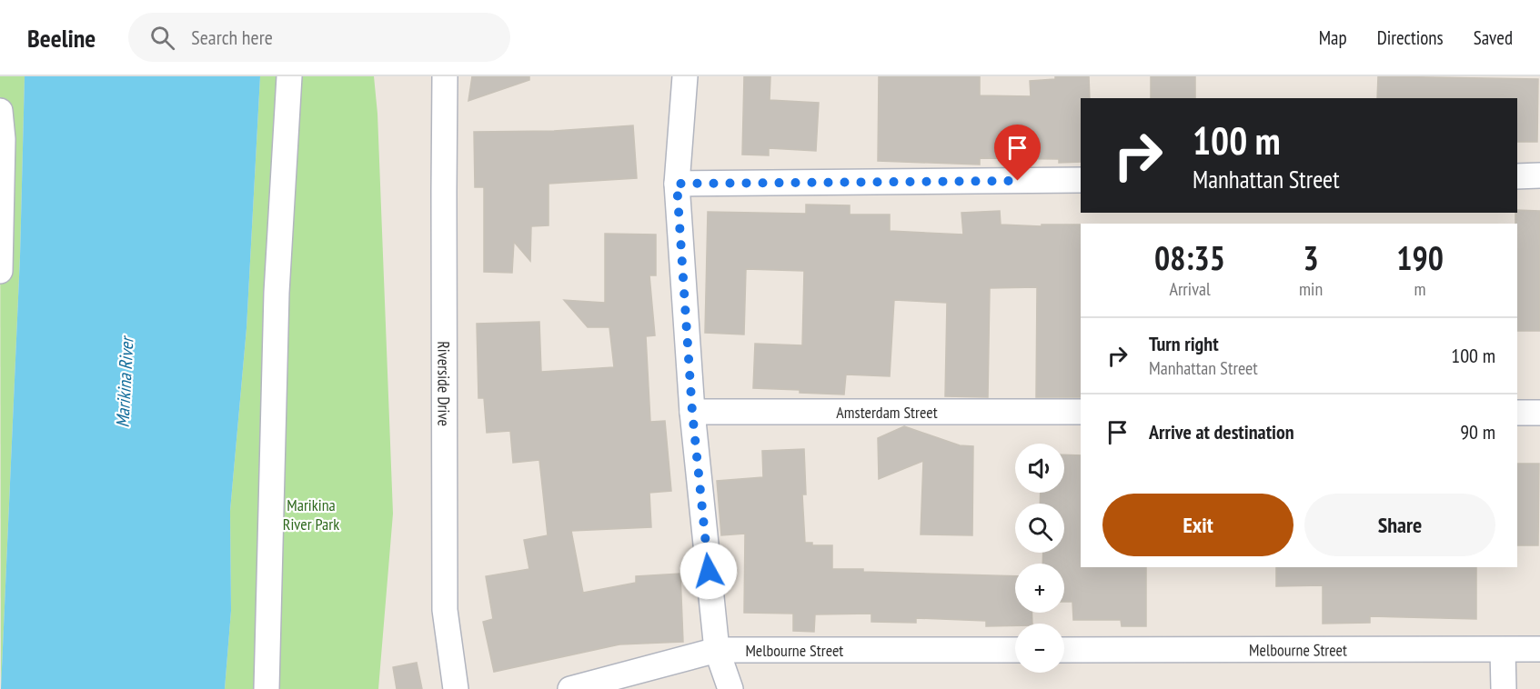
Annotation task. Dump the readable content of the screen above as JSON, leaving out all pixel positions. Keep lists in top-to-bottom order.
{
  "streets": {
    "street": ["Riverside Drive", "Amsterdam Street", "Melbourne Street"]
  },
  "water": ["Marikina River"],
  "parks": ["Marikina River Park"],
  "page": {
    "header": "Beeline",
    "search": "Search here",
    "nav": ["Map", "Directions", "Saved"],
    "turn": ["100 m", "Manhattan Street"],
    "eta": [
      "08:35",
      "Arrival",
      "3",
      "min",
      "190",
      "m"
    ],
    "list": [
      {
        "name": "Turn right",
        "note": "Manhattan Street",
        "value": "100 m"
      },
      {
        "name": "Arrive at destination",
        "value": "90 m"
      }
    ],
    "map_buttons": ["+", "−"],
    "buttons": ["Exit", "Share"]
  }
}
